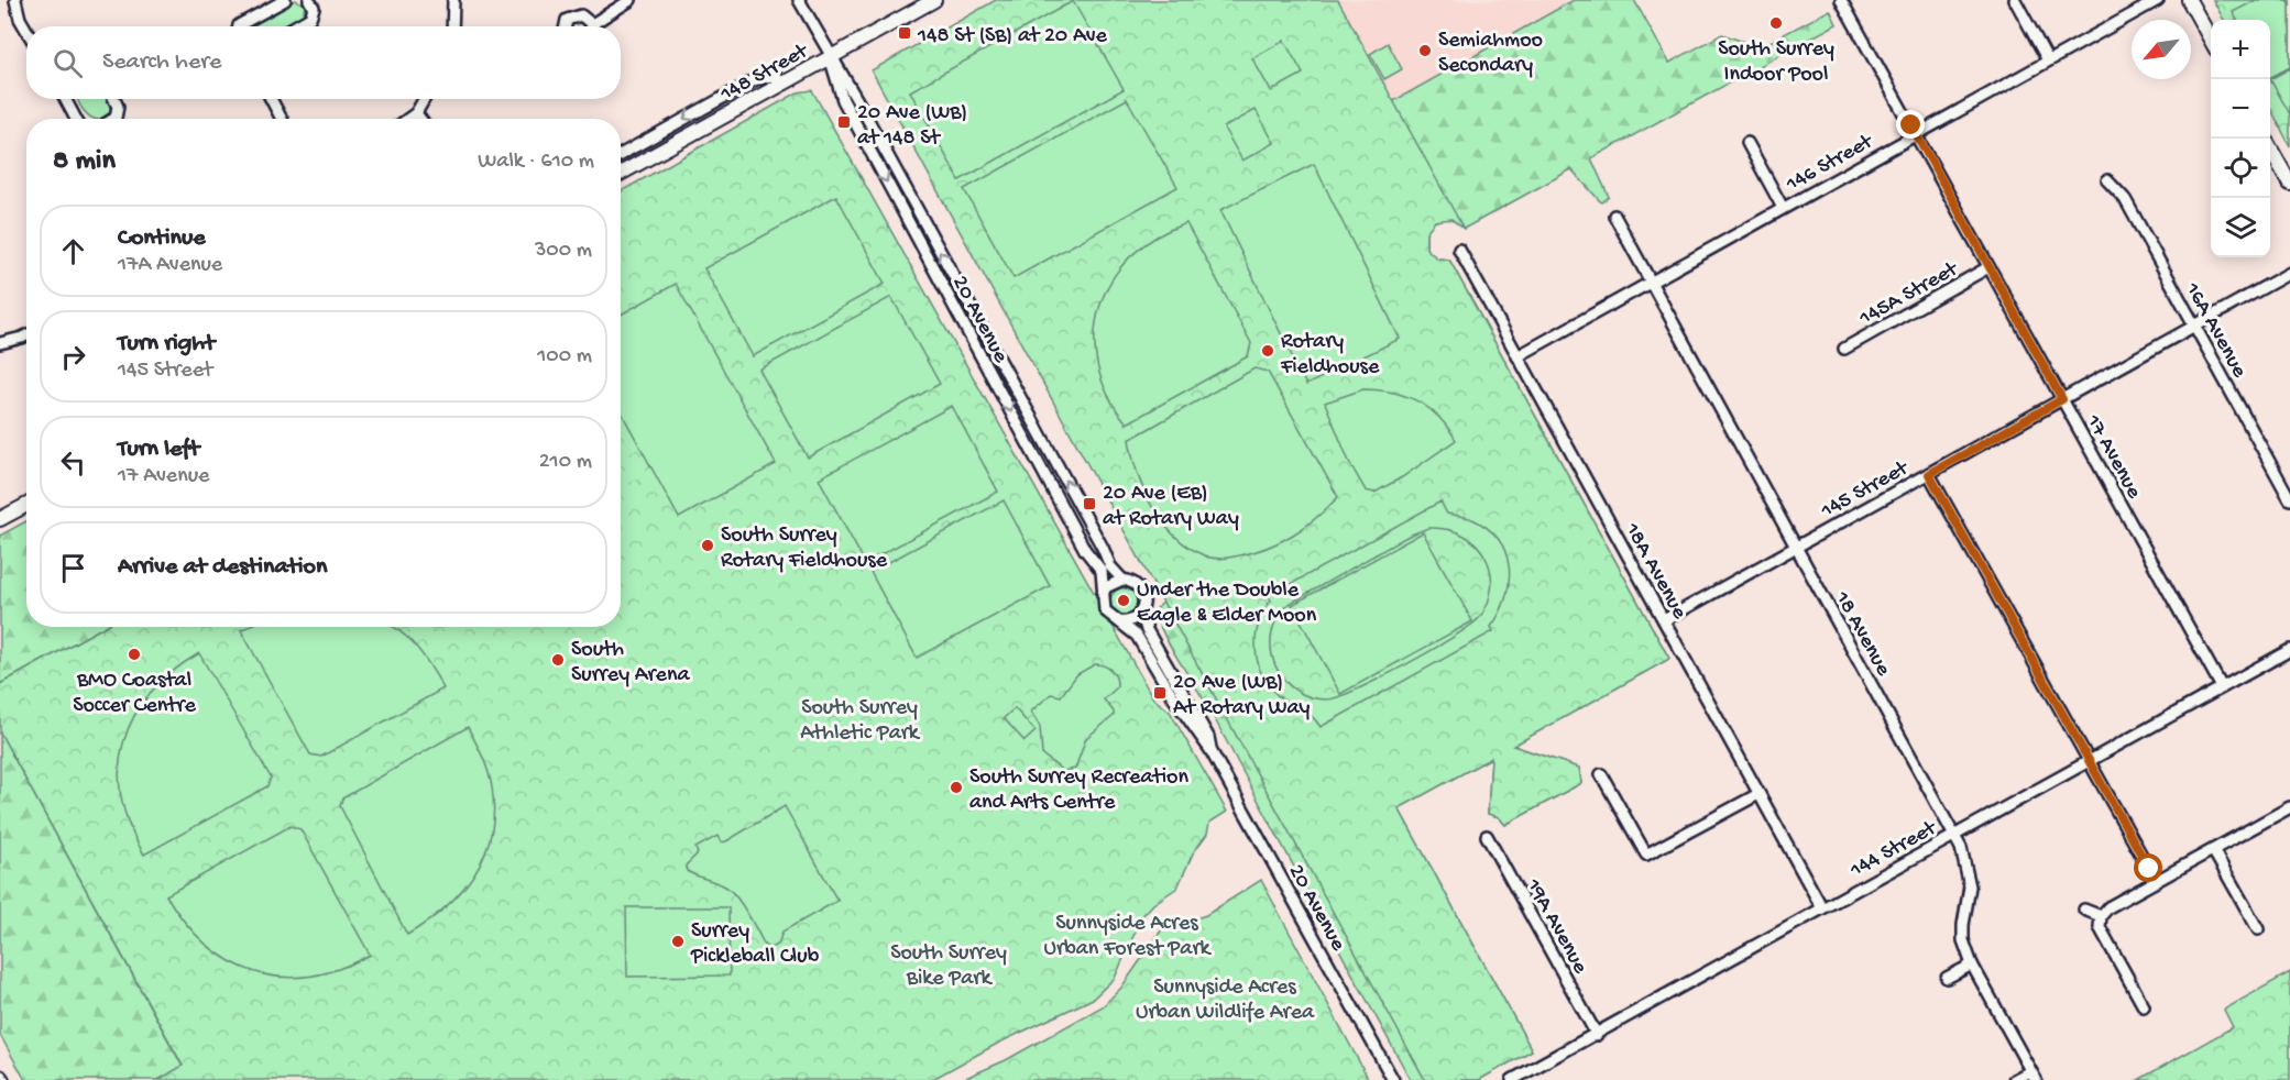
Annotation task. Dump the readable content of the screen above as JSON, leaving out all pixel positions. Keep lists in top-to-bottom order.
{
  "streets": {
    "main road": ["148 Street"],
    "street": [
      "146 Street",
      "145A Street",
      "20 Avenue",
      "16A Avenue",
      "17 Avenue",
      "145 Street",
      "18A Avenue",
      "18 Avenue",
      "144 Street",
      "19A Avenue"
    ]
  },
  "crossings": [
    ["148 Street", "20 Avenue"],
    ["146 Street", "17 Avenue"],
    ["146 Street", "18A Avenue"],
    ["146 Street", "18 Avenue"],
    ["145A Street", "17 Avenue"],
    ["16A Avenue", "145 Street"],
    ["17 Avenue", "145 Street"],
    ["17 Avenue", "144 Street"],
    ["145 Street", "18A Avenue"],
    ["145 Street", "18 Avenue"],
    ["18A Avenue", "144 Street"],
    ["18 Avenue", "144 Street"],
    ["144 Street", "19A Avenue"]
  ],
  "parks": [
    "South Surrey Athletic Park",
    "Sunnyside Acres Urban Forest Park",
    "South Surrey Bike Park",
    "Sunnyside Acres Urban Wildlife Area"
  ],
  "places": {
    "other": [
      "South Surrey Indoor Pool",
      "Semiahmoo Secondary",
      "Rotary Fieldhouse",
      "South Surrey Rotary Fieldhouse",
      "Under the Double Eagle & Elder Moon",
      "BMO Coastal Soccer Centre",
      "South Surrey Arena",
      "South Surrey Recreation and Arts Centre",
      "Surrey Pickleball Club"
    ],
    "transit": [
      "148 St (SB) at 20 Ave",
      "20 Ave (WB) at 148 St",
      "20 Ave (EB) at Rotary Way",
      "20 Ave (WB) At Rotary Way"
    ]
  },
  "north": "bottom left",
  "page": {
    "map_buttons": ["+", "−"],
    "search": "Search here",
    "heading": ["8 min", "Walk · 610 m"],
    "list": [
      ["Continue", "17A Avenue", "300 m"],
      ["Turn right", "145 Street", "100 m"],
      ["Turn left", "17 Avenue", "210 m"],
      "Arrive at destination"
    ]
  }
}
